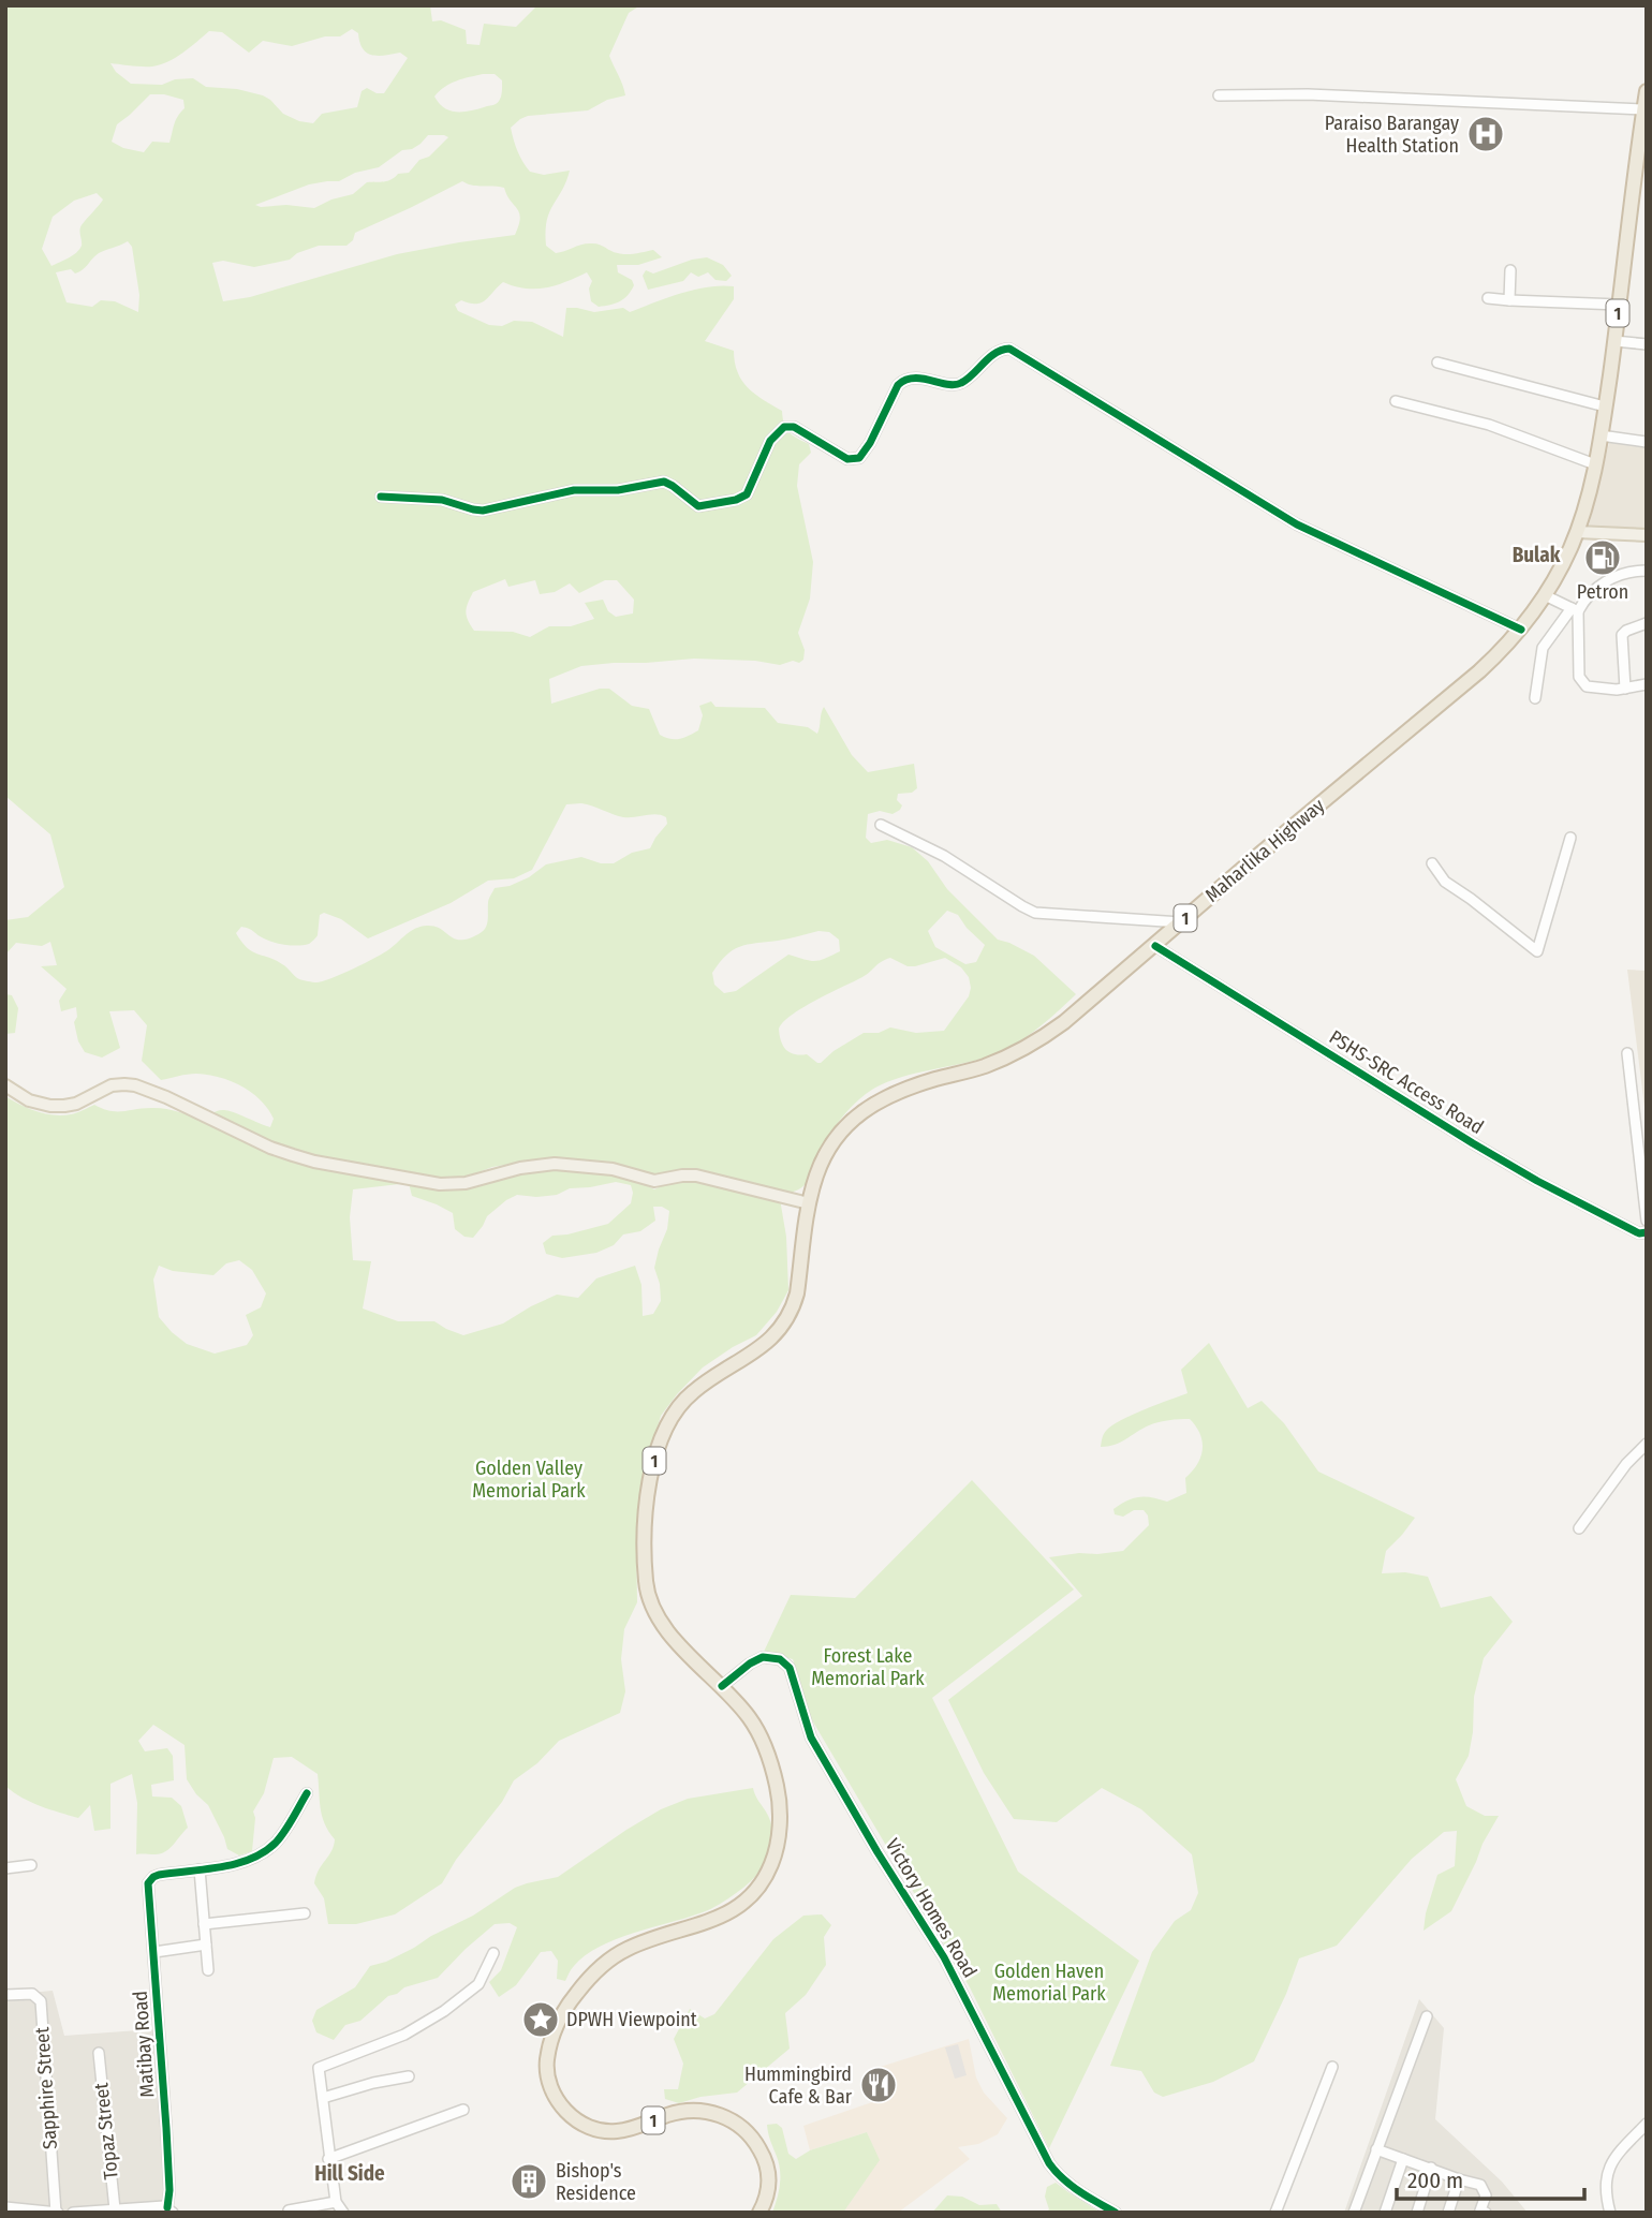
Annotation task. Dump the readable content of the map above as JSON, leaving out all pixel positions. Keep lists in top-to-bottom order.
{
  "streets": {
    "highway": ["1", "Maharlika Highway"],
    "street": [
      "PSHS-SRC Access Road",
      "Victory Homes Road",
      "Matibay Road",
      "Sapphire Street",
      "Topaz Street"
    ]
  },
  "crossings": [
    ["1", "Maharlika Highway"],
    ["1", "Victory Homes Road"],
    ["Maharlika Highway", "PSHS-SRC Access Road"],
    ["Maharlika Highway", "Victory Homes Road"]
  ],
  "districts": ["Bulak", "Hill Side"],
  "parks": ["Golden Valley Memorial Park", "Forest Lake Memorial Park", "Golden Haven Memorial Park"],
  "places": {
    "hospital": ["Paraiso Barangay Health Station"],
    "fuel station": ["Petron"],
    "place": ["DPWH Viewpoint"],
    "restaurant": ["Hummingbird Cafe & Bar"],
    "building": ["Bishop's Residence"]
  },
  "scale_bar": "200 m"
}
